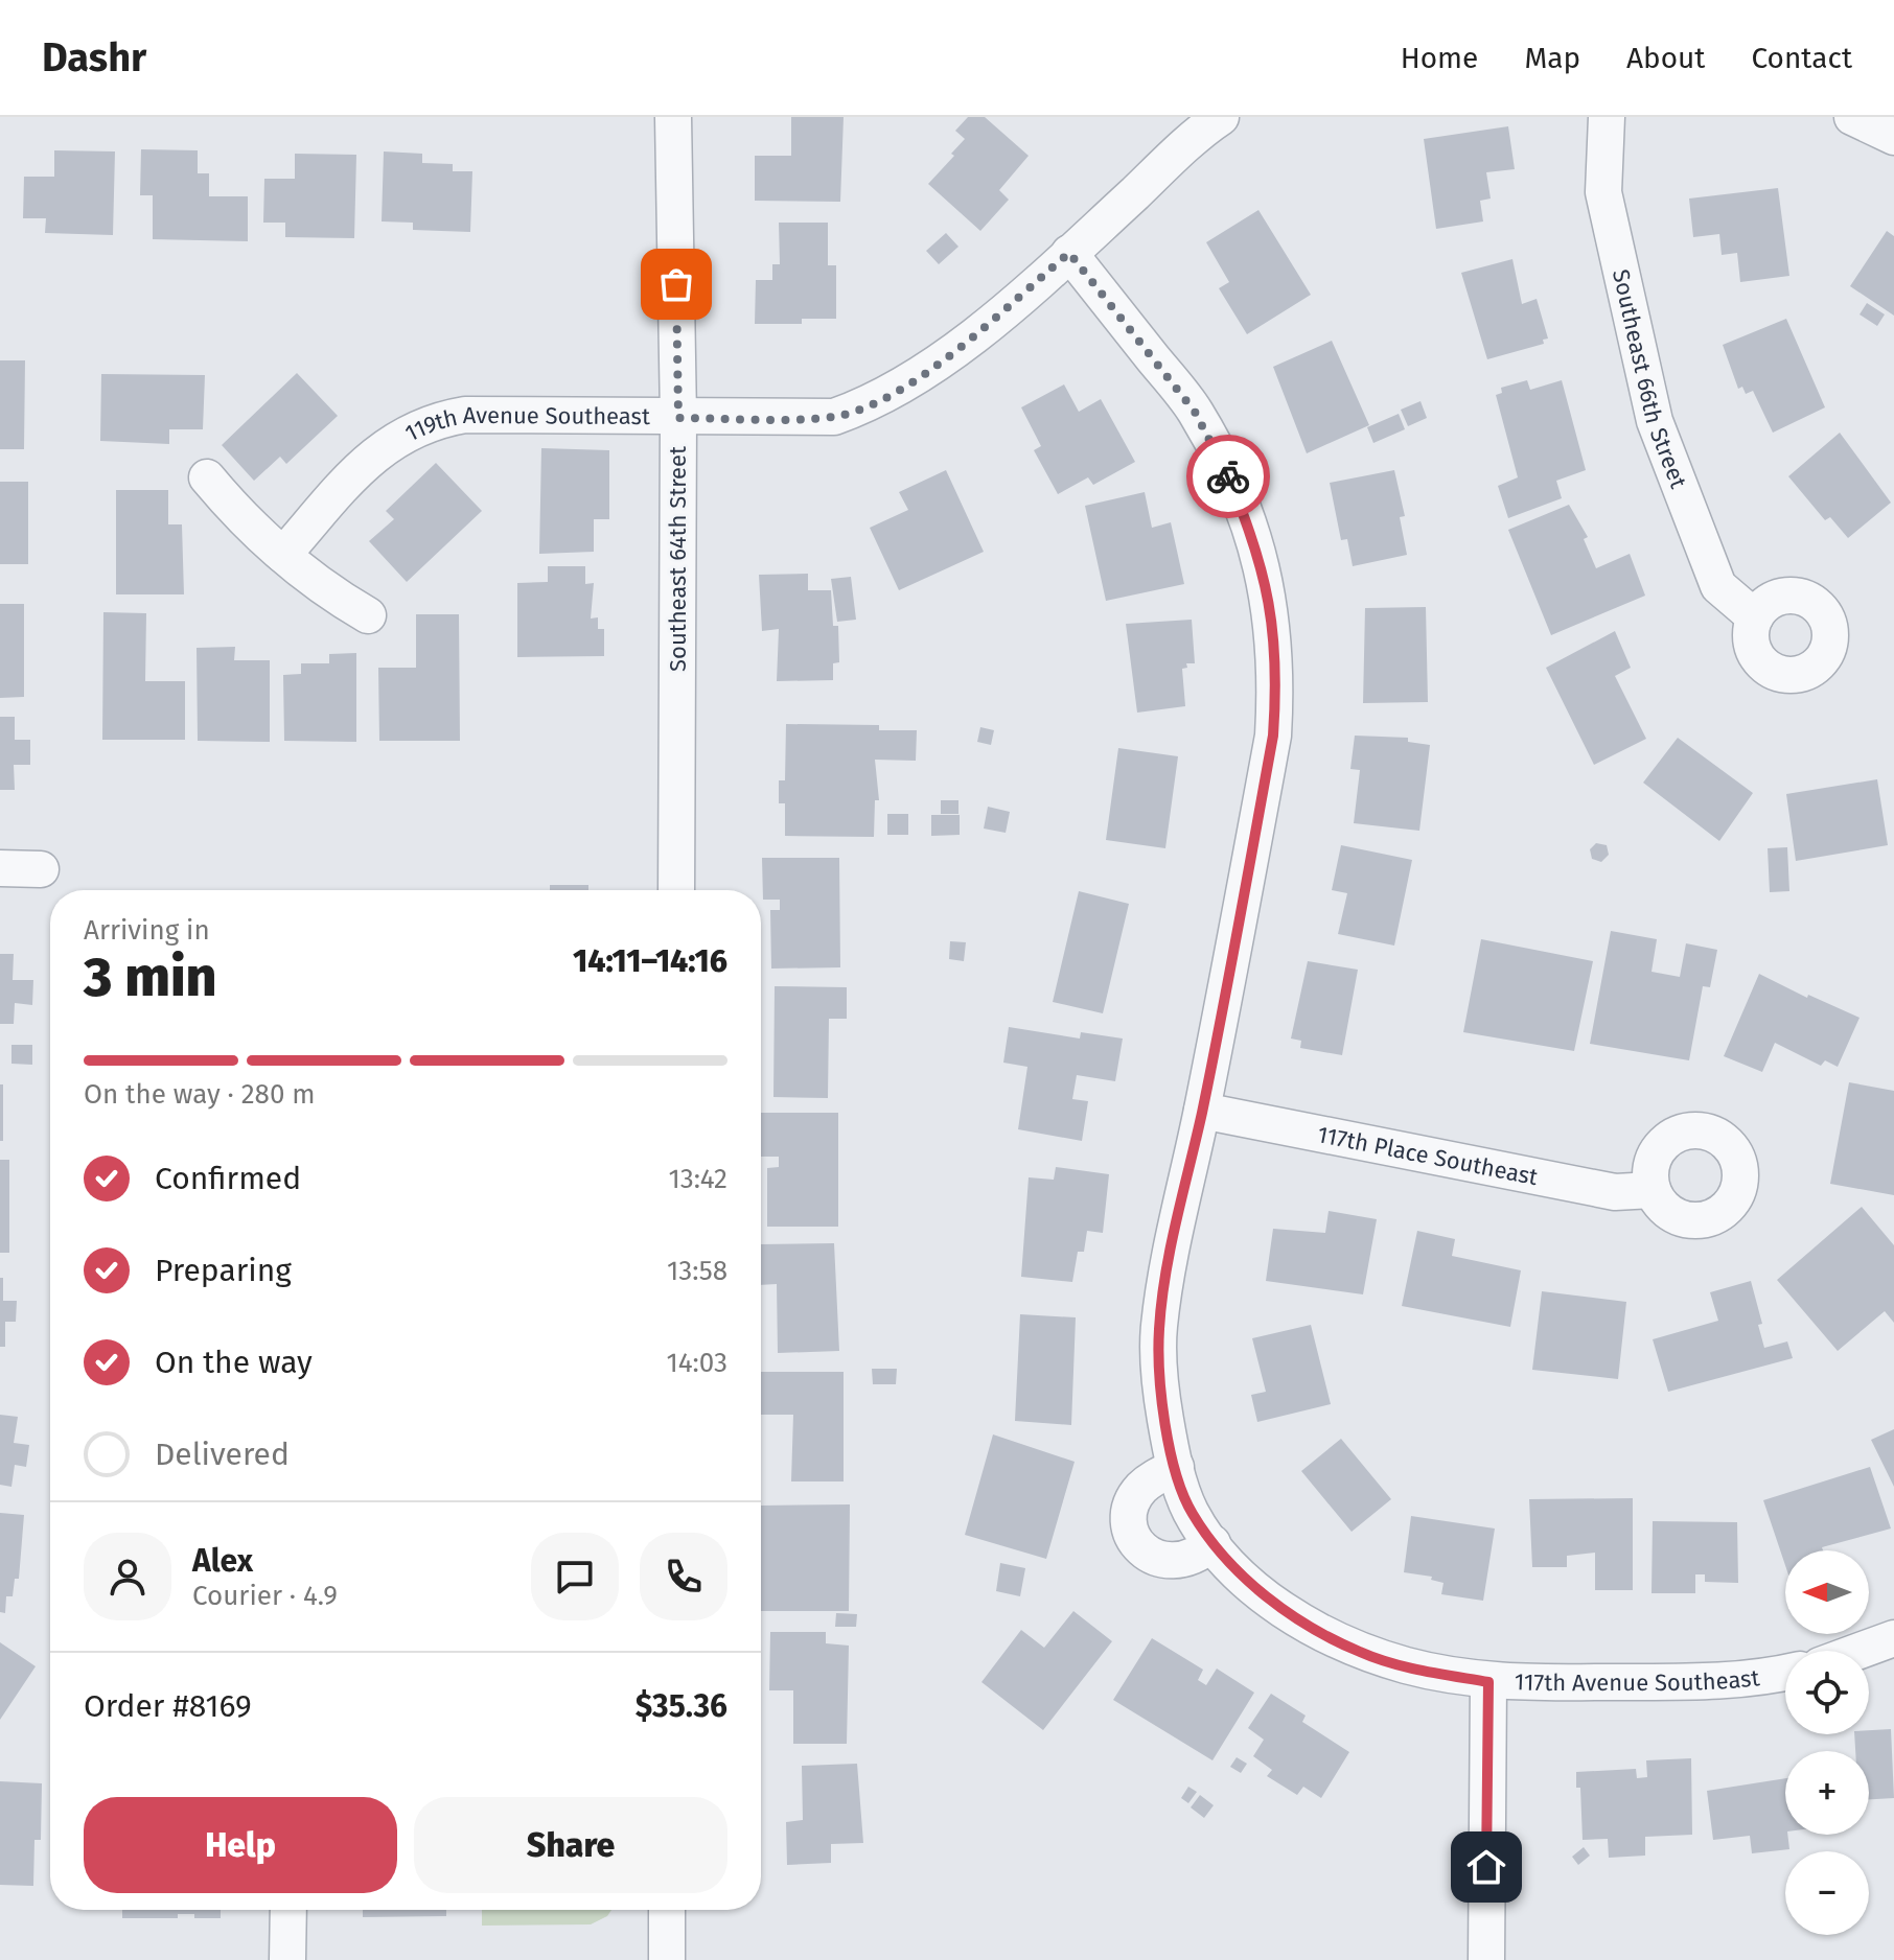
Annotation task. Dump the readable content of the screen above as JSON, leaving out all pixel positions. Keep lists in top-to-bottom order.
{
  "streets": {
    "street": [
      "Southeast 66th Street",
      "119th Avenue Southeast",
      "Southeast 64th Street",
      "117th Place Southeast",
      "117th Avenue Southeast"
    ]
  },
  "crossings": [
    ["119th Avenue Southeast", "Southeast 64th Street"],
    ["119th Avenue Southeast", "117th Avenue Southeast"],
    ["117th Place Southeast", "117th Avenue Southeast"]
  ],
  "north": "left",
  "page": {
    "header": "Dashr",
    "nav": [
      "Home",
      "Map",
      "About",
      "Contact"
    ],
    "heading": ["3 min", "Arriving in", "14:11–14:16"],
    "panel": [
      "Alex",
      "Courier · 4.9",
      "Order #8169",
      "$35.36"
    ],
    "bar": "On the way · 280 m",
    "list": [
      ["Confirmed", "13:42"],
      ["Preparing", "13:58"],
      ["On the way", "14:03"],
      "Delivered"
    ],
    "map_buttons": ["+", "−"],
    "buttons": ["Help", "Share"]
  }
}
